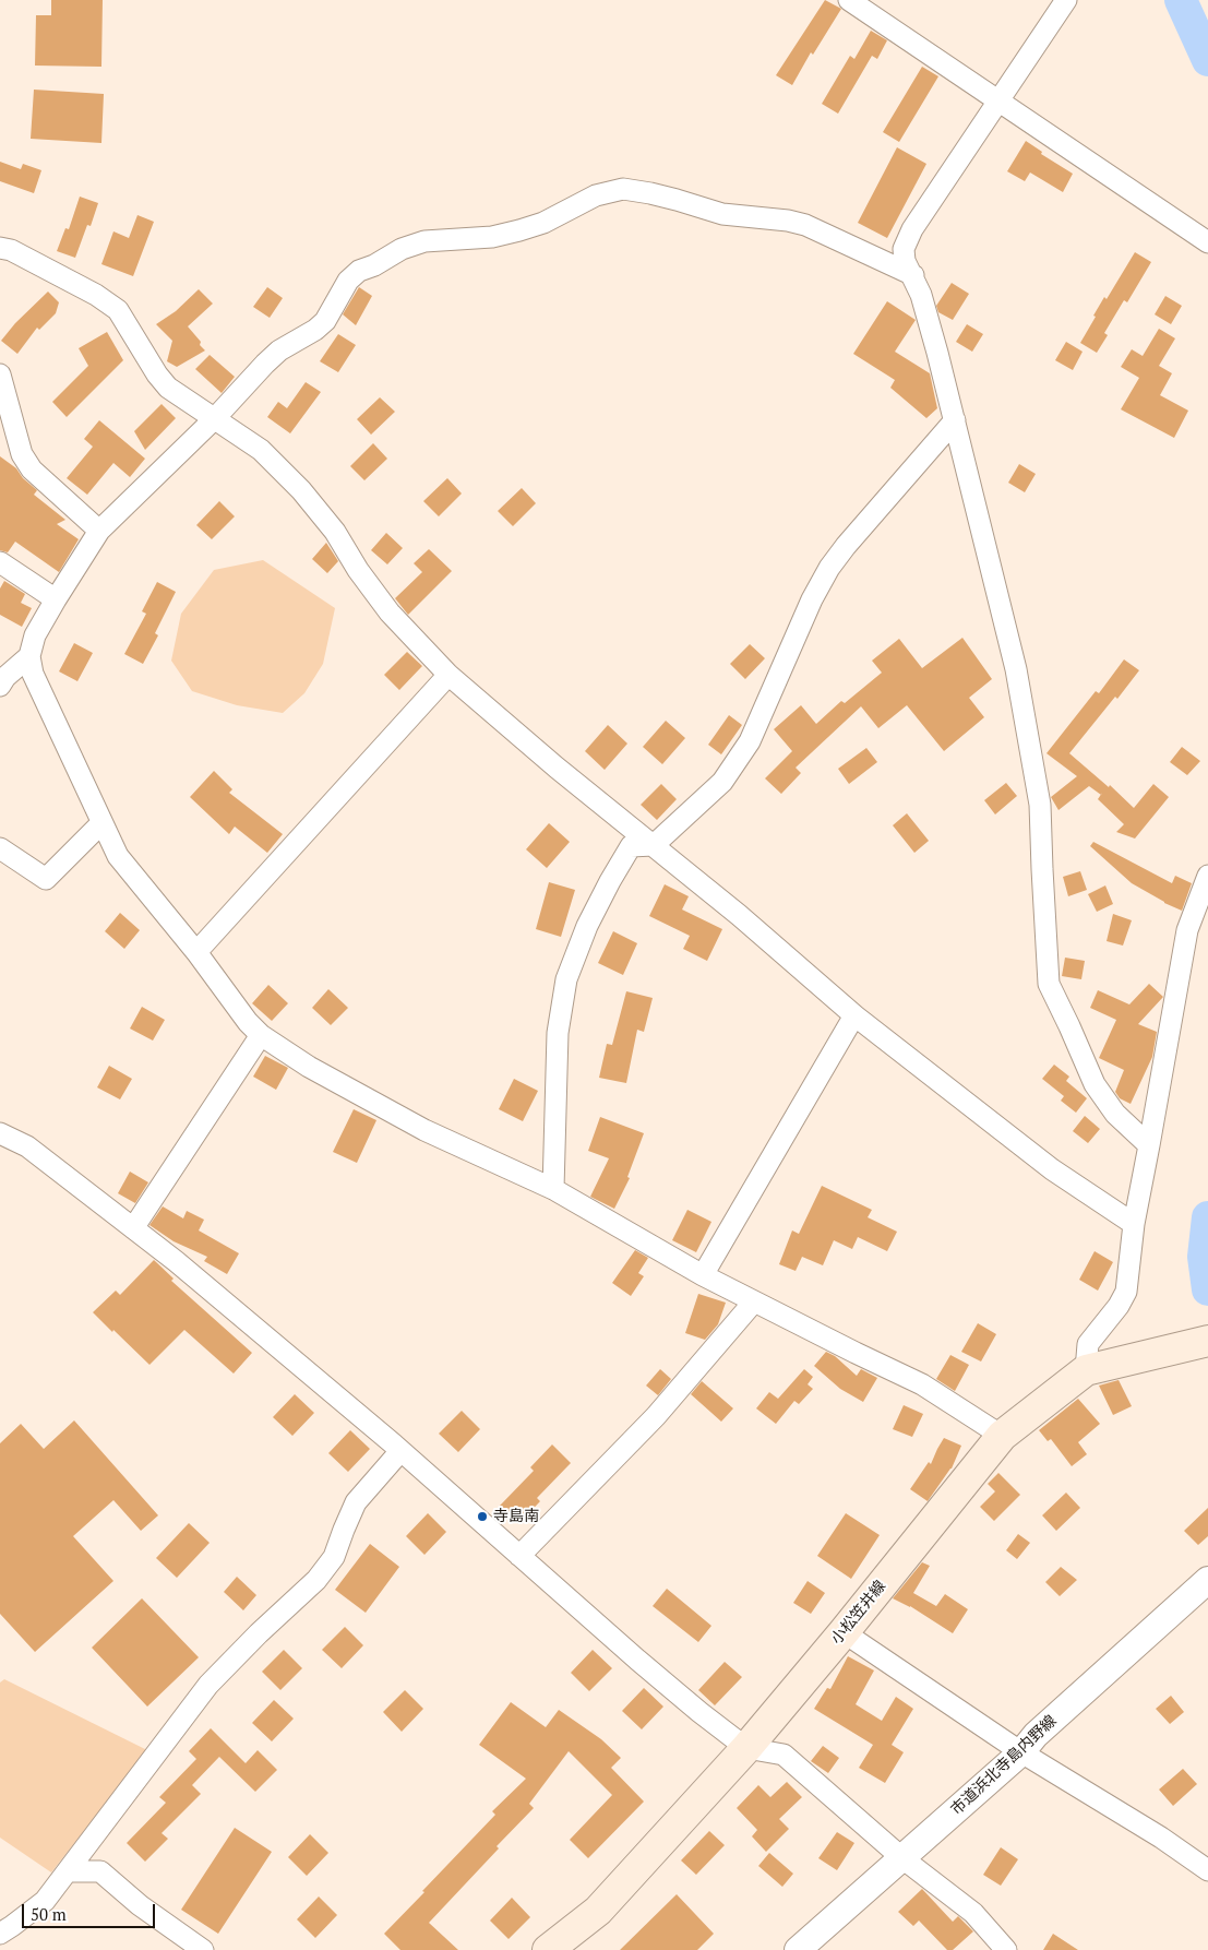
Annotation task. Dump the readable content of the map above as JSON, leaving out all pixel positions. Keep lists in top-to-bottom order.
{
  "streets": {
    "main road": ["小松笠井線"],
    "street": ["市道浜北寺島内野線"]
  },
  "places": ["寺島南"],
  "scale_bar": "50 m"
}
